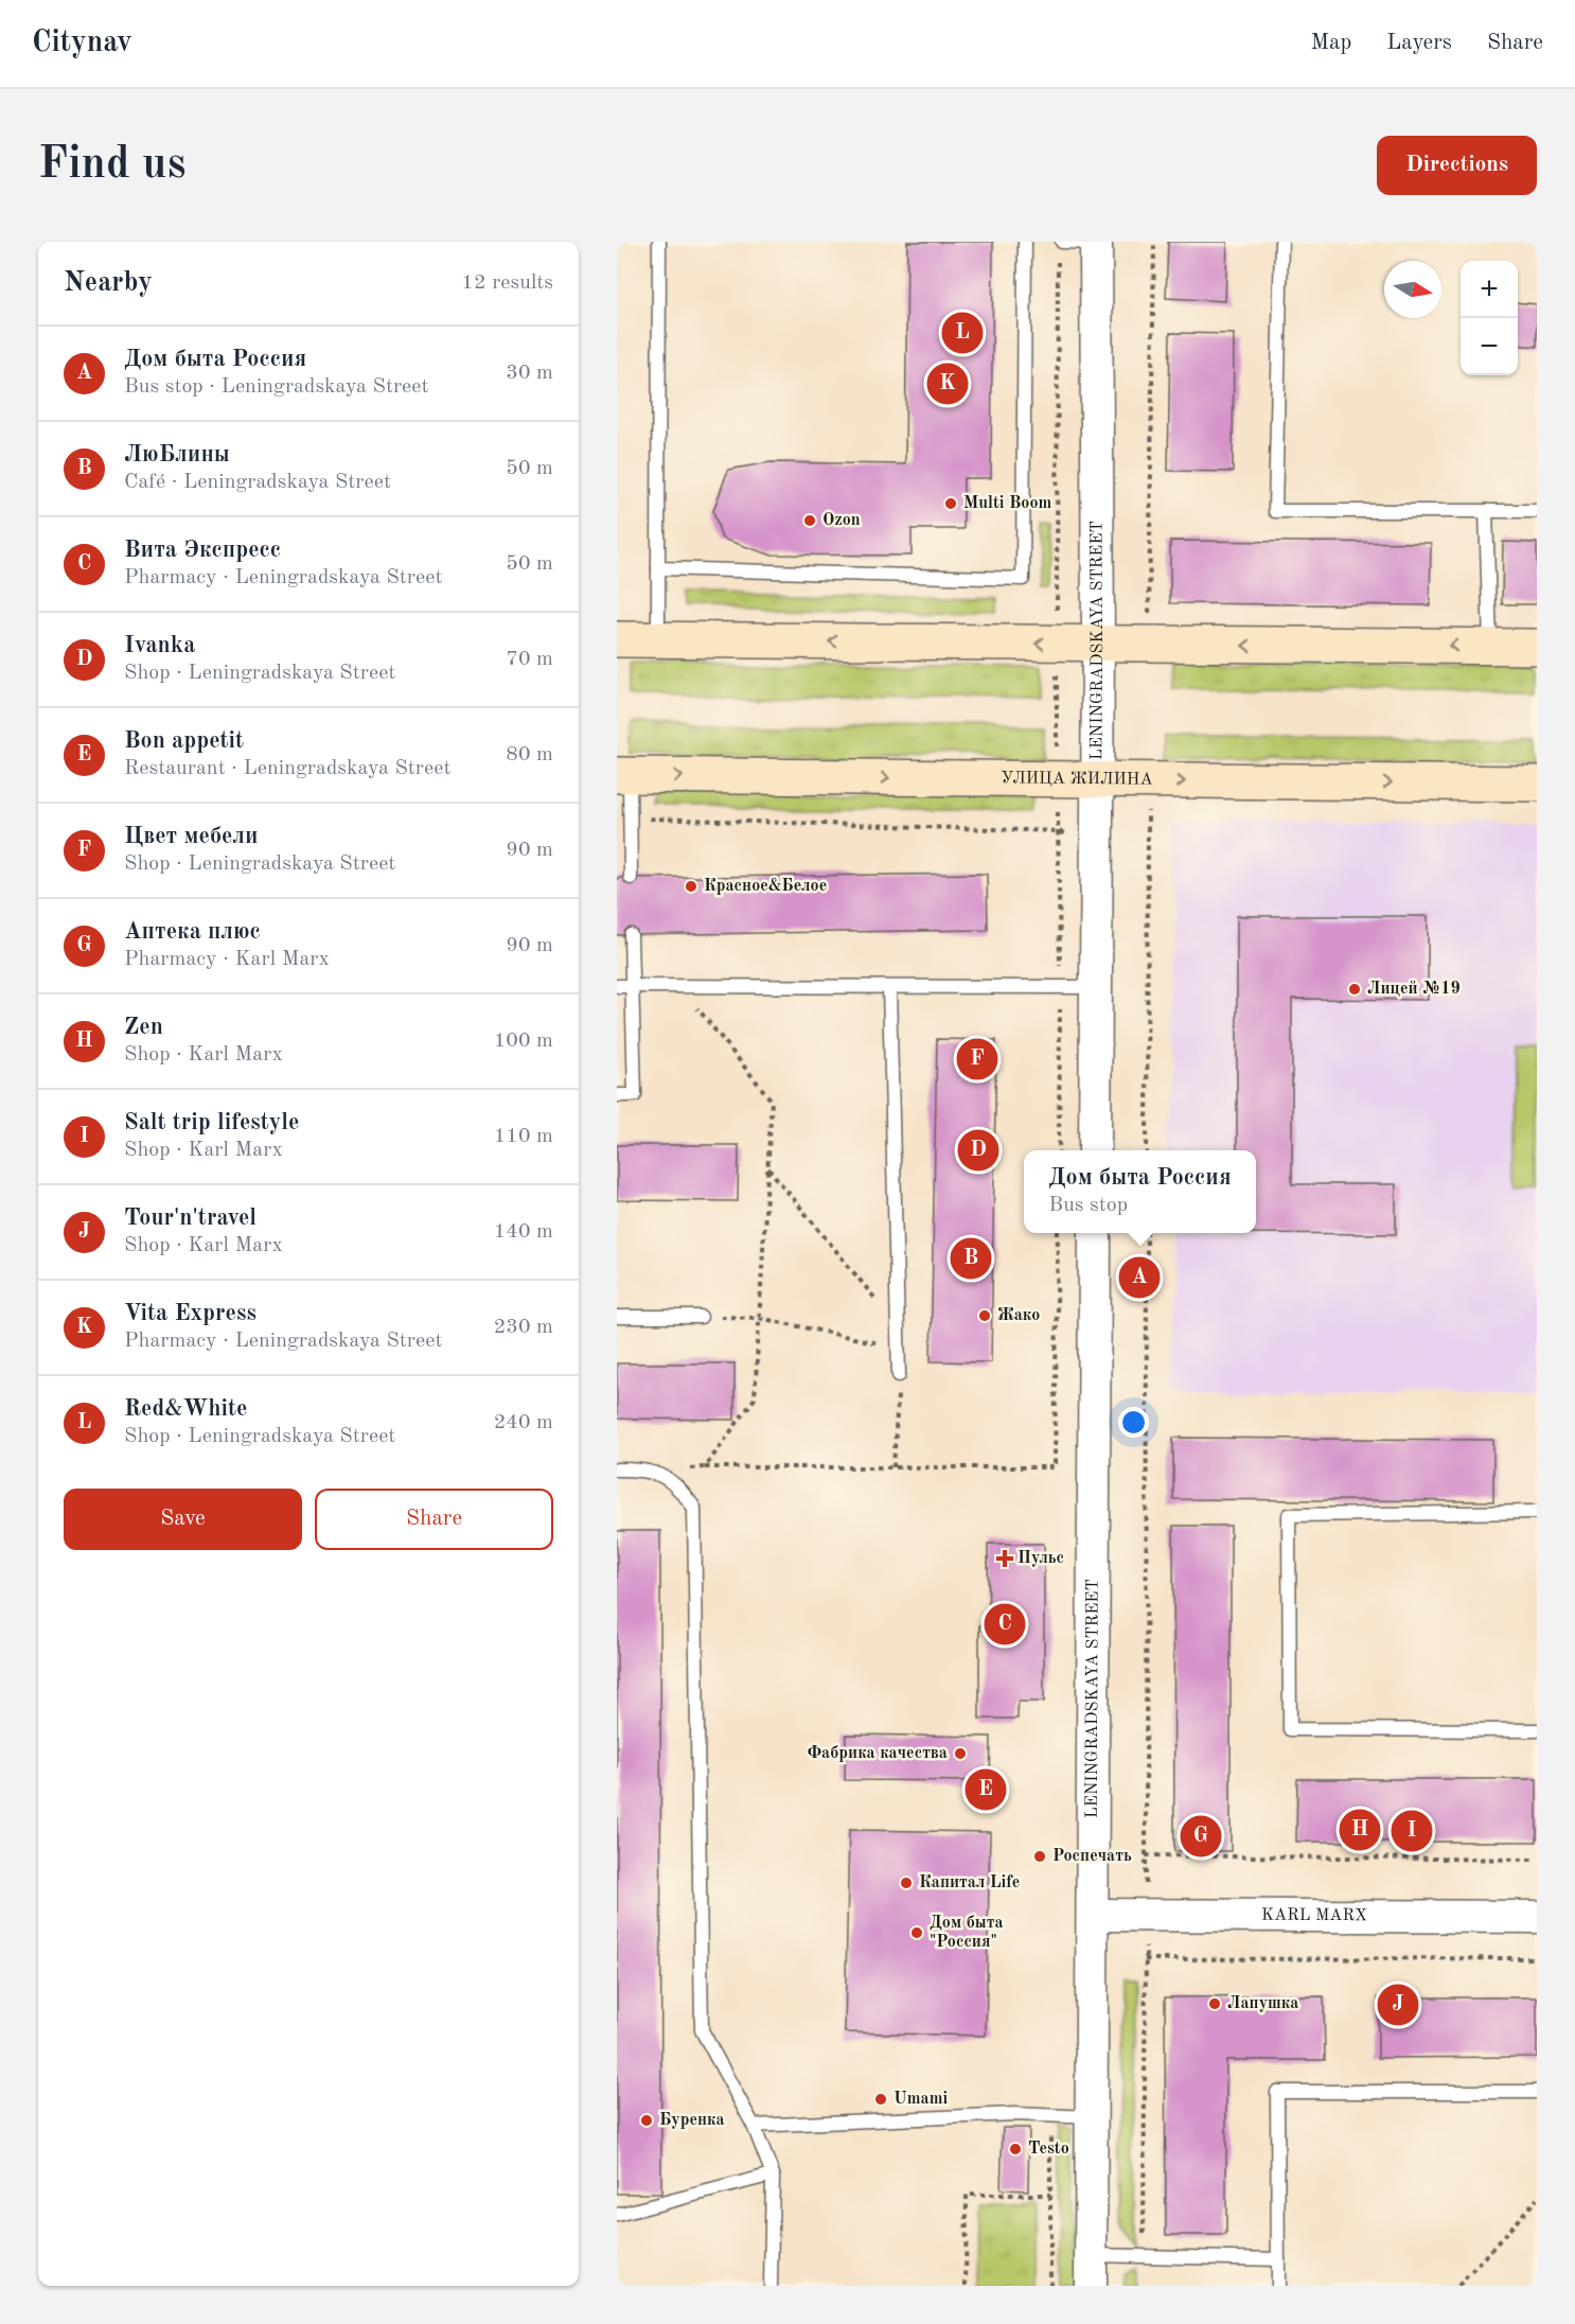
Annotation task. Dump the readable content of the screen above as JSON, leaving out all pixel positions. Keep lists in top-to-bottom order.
{
  "streets": {
    "main road": ["УЛИЦА ЖИЛИНА"],
    "street": ["LENINGRADSKAYA STREET", "KARL MARX"]
  },
  "crossings": [
    ["LENINGRADSKAYA STREET", "УЛИЦА ЖИЛИНА"],
    ["LENINGRADSKAYA STREET", "KARL MARX"]
  ],
  "places": {
    "other": [
      "Multi Boom",
      "Ozon",
      "Красное&Белое",
      "Лицей №19",
      "Жако",
      "Фабрика качества",
      "Роспечать",
      "Капитал Life",
      "Дом быта \"Россия\"",
      "Лапушка",
      "Umami",
      "Буренка",
      "Testo"
    ],
    "health": ["Пульс"]
  },
  "north": "right",
  "page": {
    "header": "Citynav",
    "nav": ["Map", "Layers", "Share"],
    "buttons": [
      "Directions",
      ["Save", "Share"]
    ],
    "title": "Find us",
    "heading": ["Nearby", "12 results"],
    "map_buttons": ["+", "−"],
    "pins": [
      "L",
      "K",
      "F",
      "D",
      "B",
      "A",
      "C",
      "E",
      "H",
      "I",
      "G",
      "J"
    ],
    "list": [
      {
        "mark": "A",
        "name": "Дом быта Россия",
        "note": "Bus stop · Leningradskaya Street",
        "value": "30 m"
      },
      {
        "mark": "B",
        "name": "ЛюБлины",
        "note": "Café · Leningradskaya Street",
        "value": "50 m"
      },
      {
        "mark": "C",
        "name": "Вита Экспресс",
        "note": "Pharmacy · Leningradskaya Street",
        "value": "50 m"
      },
      {
        "mark": "D",
        "name": "Ivanka",
        "note": "Shop · Leningradskaya Street",
        "value": "70 m"
      },
      {
        "mark": "E",
        "name": "Bon appetit",
        "note": "Restaurant · Leningradskaya Street",
        "value": "80 m"
      },
      {
        "mark": "F",
        "name": "Цвет мебели",
        "note": "Shop · Leningradskaya Street",
        "value": "90 m"
      },
      {
        "mark": "G",
        "name": "Аптека плюс",
        "note": "Pharmacy · Karl Marx",
        "value": "90 m"
      },
      {
        "mark": "H",
        "name": "Zen",
        "note": "Shop · Karl Marx",
        "value": "100 m"
      },
      {
        "mark": "I",
        "name": "Salt trip lifestyle",
        "note": "Shop · Karl Marx",
        "value": "110 m"
      },
      {
        "mark": "J",
        "name": "Tour'n'travel",
        "note": "Shop · Karl Marx",
        "value": "140 m"
      },
      {
        "mark": "K",
        "name": "Vita Express",
        "note": "Pharmacy · Leningradskaya Street",
        "value": "230 m"
      },
      {
        "mark": "L",
        "name": "Red&White",
        "note": "Shop · Leningradskaya Street",
        "value": "240 m"
      }
    ],
    "popup": ["Дом быта Россия", "Bus stop"]
  }
}
